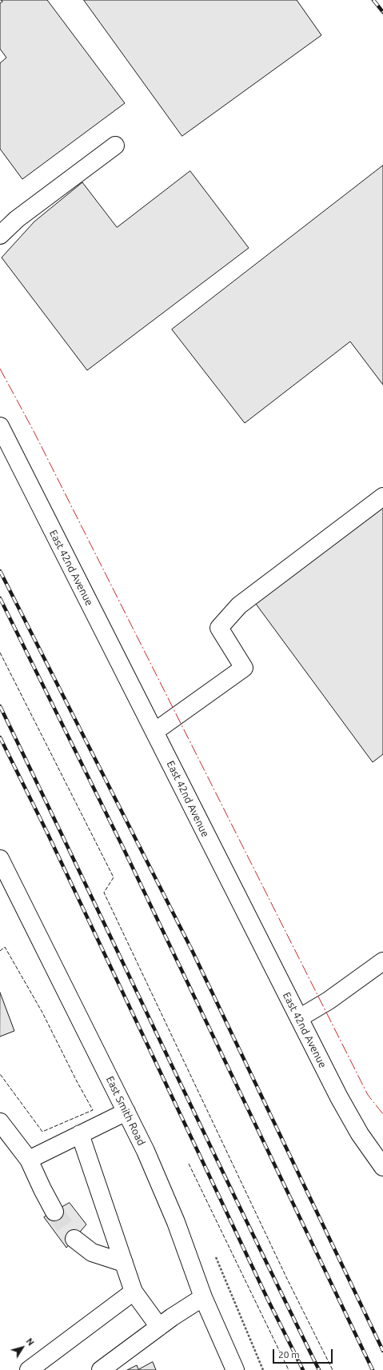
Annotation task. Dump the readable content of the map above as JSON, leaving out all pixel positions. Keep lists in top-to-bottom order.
{
  "streets": {
    "street": ["East 42nd Avenue", "East Smith Road"]
  },
  "scale_bar": "20 m",
  "north": "top right"
}
